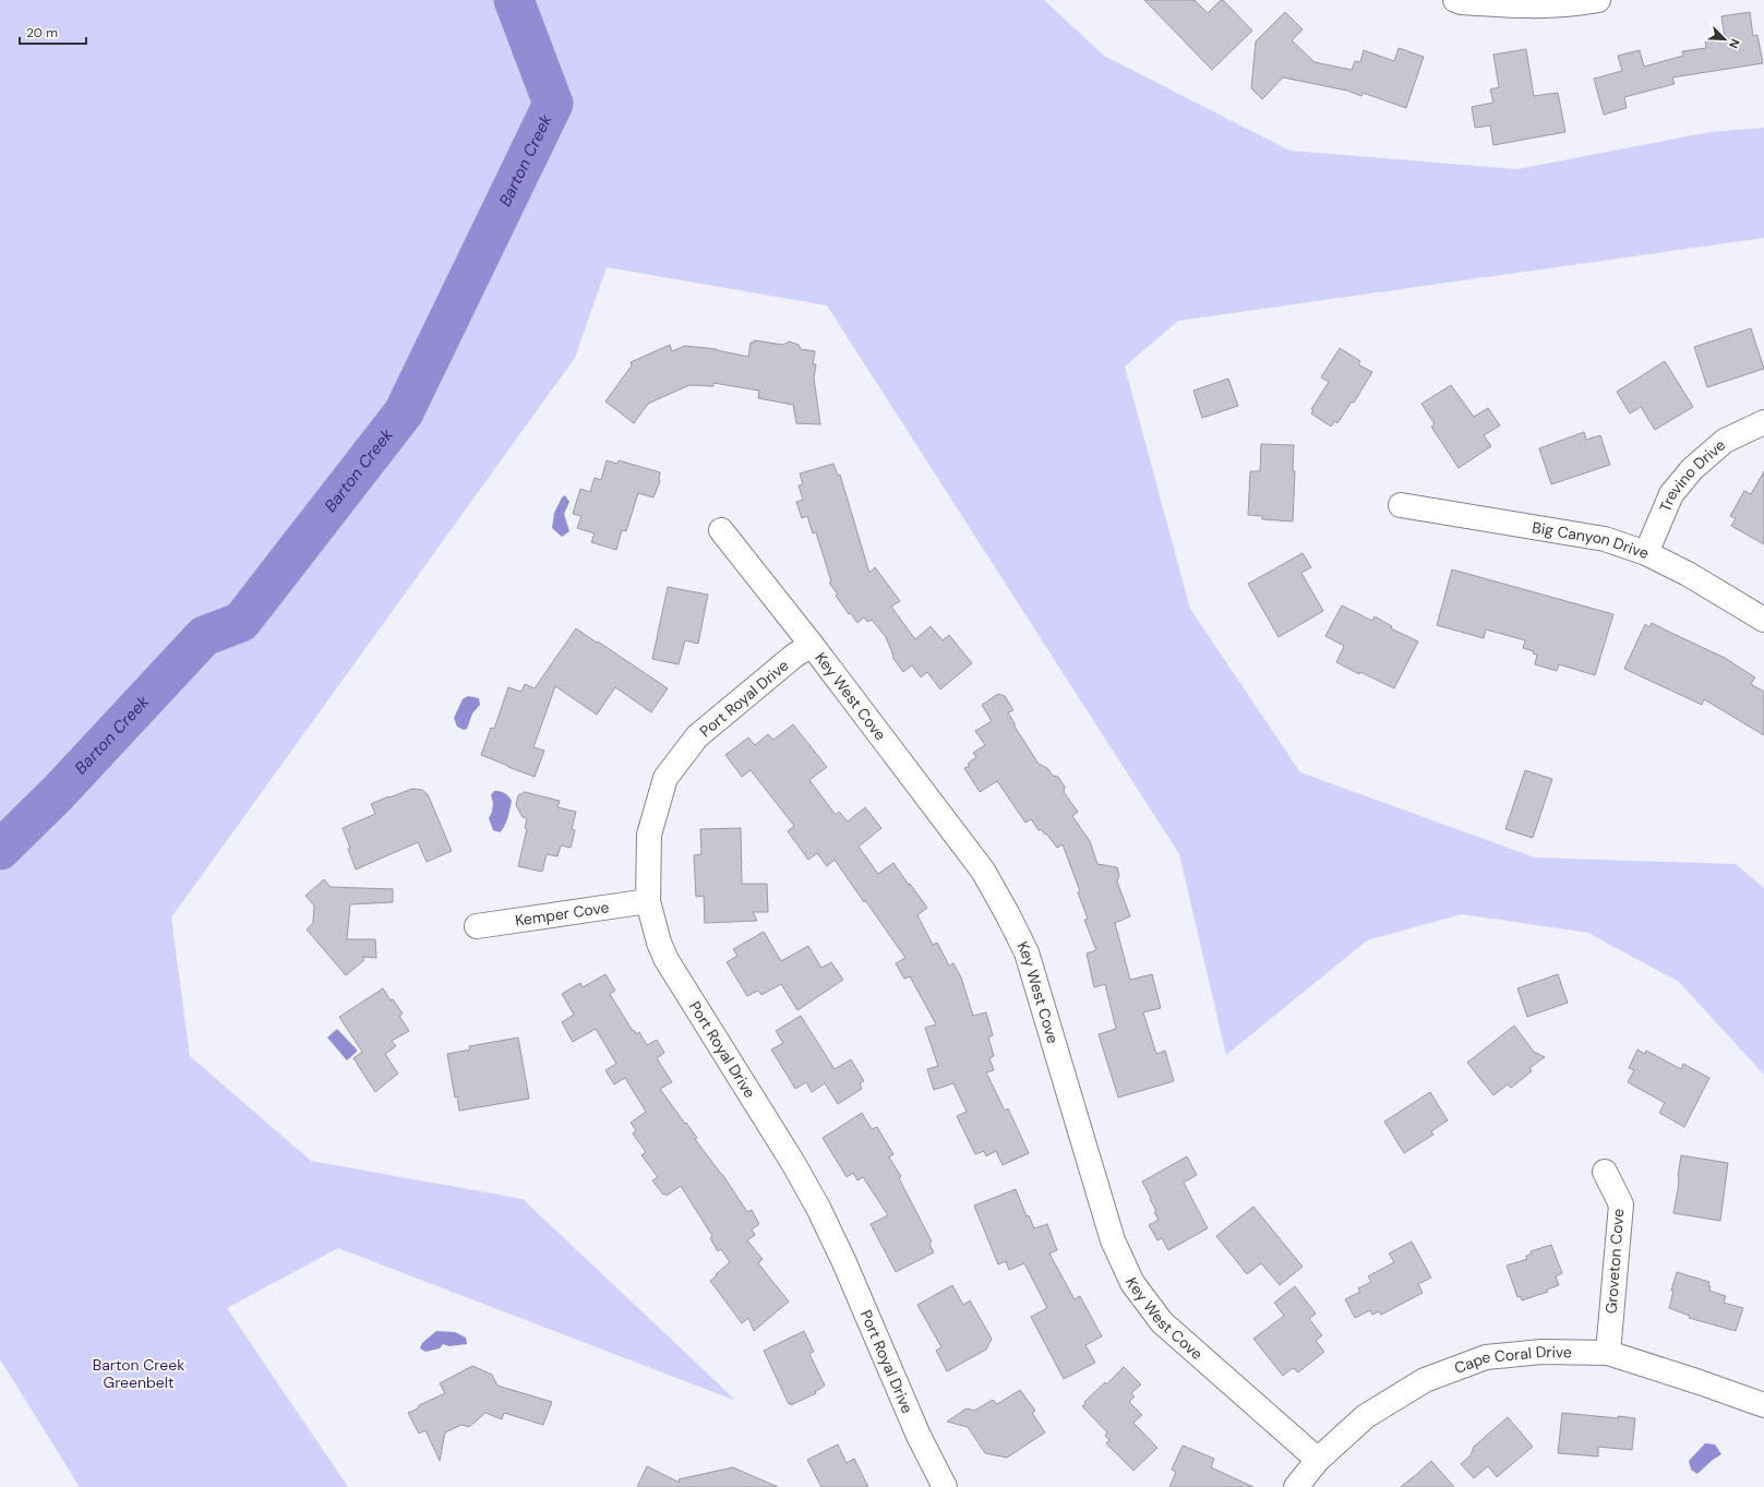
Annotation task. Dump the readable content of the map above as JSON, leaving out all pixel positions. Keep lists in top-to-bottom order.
{
  "streets": {
    "street": [
      "Trevino Drive",
      "Big Canyon Drive",
      "Key West Cove",
      "Port Royal Drive",
      "Kemper Cove",
      "Groveton Cove",
      "Cape Coral Drive"
    ]
  },
  "crossings": [
    ["Trevino Drive", "Big Canyon Drive"],
    ["Key West Cove", "Port Royal Drive"],
    ["Key West Cove", "Cape Coral Drive"],
    ["Port Royal Drive", "Kemper Cove"],
    ["Groveton Cove", "Cape Coral Drive"]
  ],
  "water": ["Barton Creek"],
  "parks": ["Barton Creek Greenbelt"],
  "scale_bar": "20 m",
  "north": "bottom right"
}
